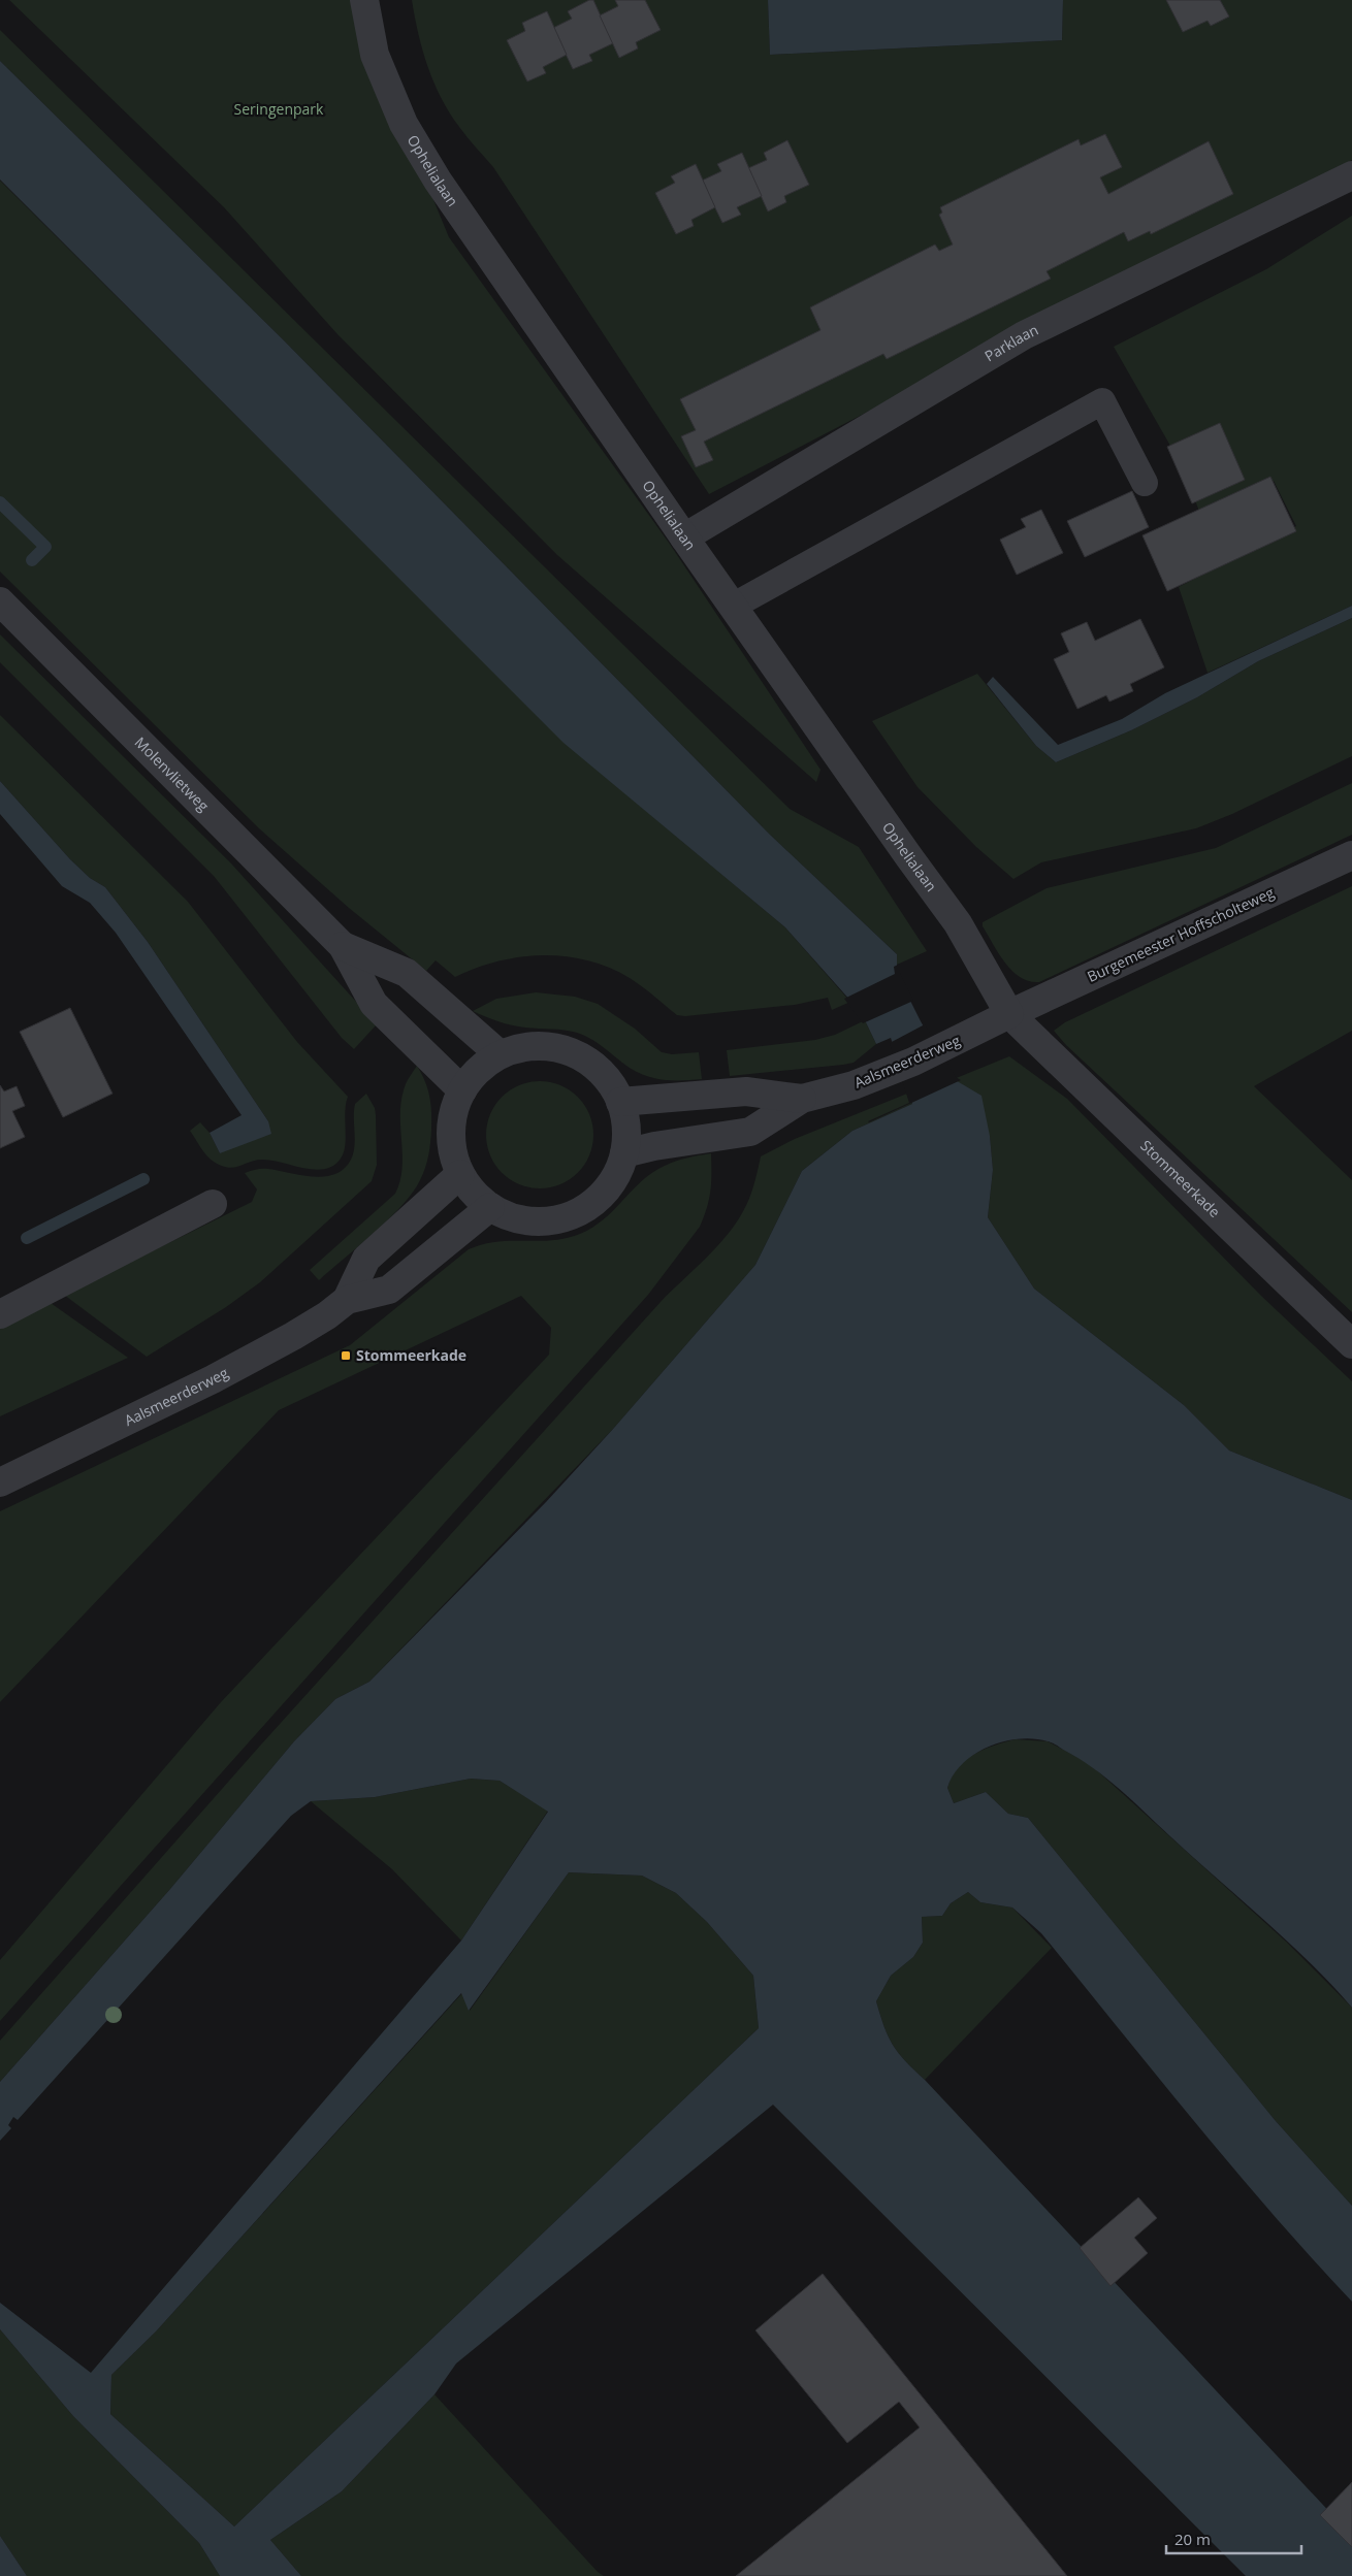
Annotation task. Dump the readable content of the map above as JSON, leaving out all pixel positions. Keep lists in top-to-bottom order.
{
  "streets": {
    "street": [
      "Ophelialaan",
      "Parklaan",
      "Molenvlietweg",
      "Burgemeester Hoffscholteweg",
      "Aalsmeerderweg",
      "Stommeerkade"
    ]
  },
  "crossings": [
    ["Ophelialaan", "Parklaan"],
    ["Ophelialaan", "Burgemeester Hoffscholteweg"],
    ["Ophelialaan", "Aalsmeerderweg"],
    ["Ophelialaan", "Stommeerkade"],
    ["Molenvlietweg", "Aalsmeerderweg"],
    ["Burgemeester Hoffscholteweg", "Aalsmeerderweg"],
    ["Burgemeester Hoffscholteweg", "Stommeerkade"],
    ["Aalsmeerderweg", "Stommeerkade"]
  ],
  "parks": ["Seringenpark"],
  "places": {
    "transit": ["Stommeerkade"]
  },
  "scale_bar": "20 m"
}
